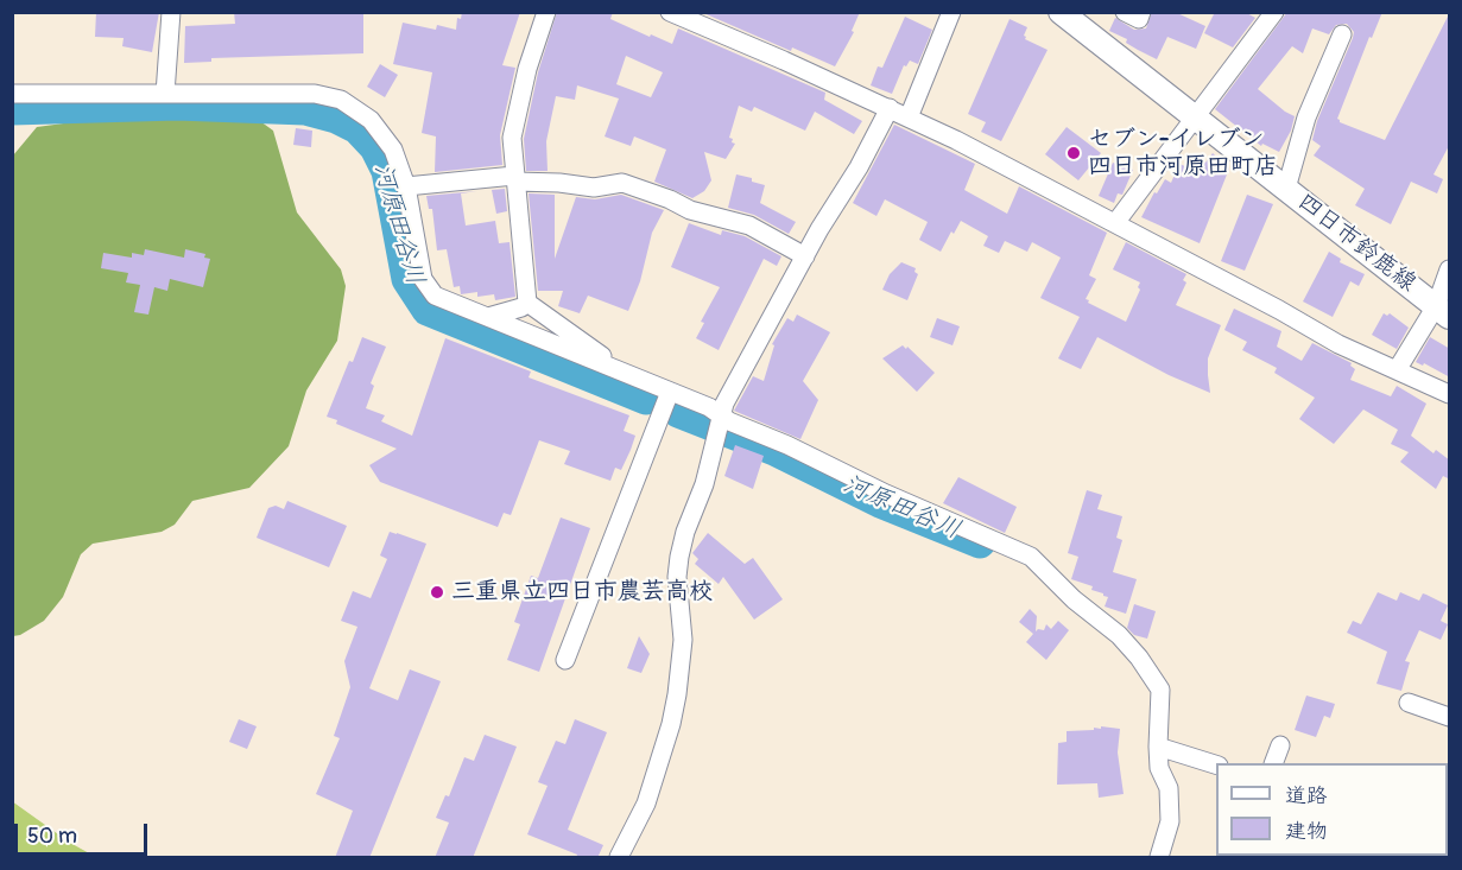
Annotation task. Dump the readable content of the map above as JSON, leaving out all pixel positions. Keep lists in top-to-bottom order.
{
  "streets": {
    "main road": ["四日市鈴鹿線"]
  },
  "water": ["河原田谷川"],
  "places": ["セブン-イレブン 四日市河原田町店", "三重県立四日市農芸高校"],
  "legend": ["道路", "建物"],
  "scale_bar": "50 m"
}
